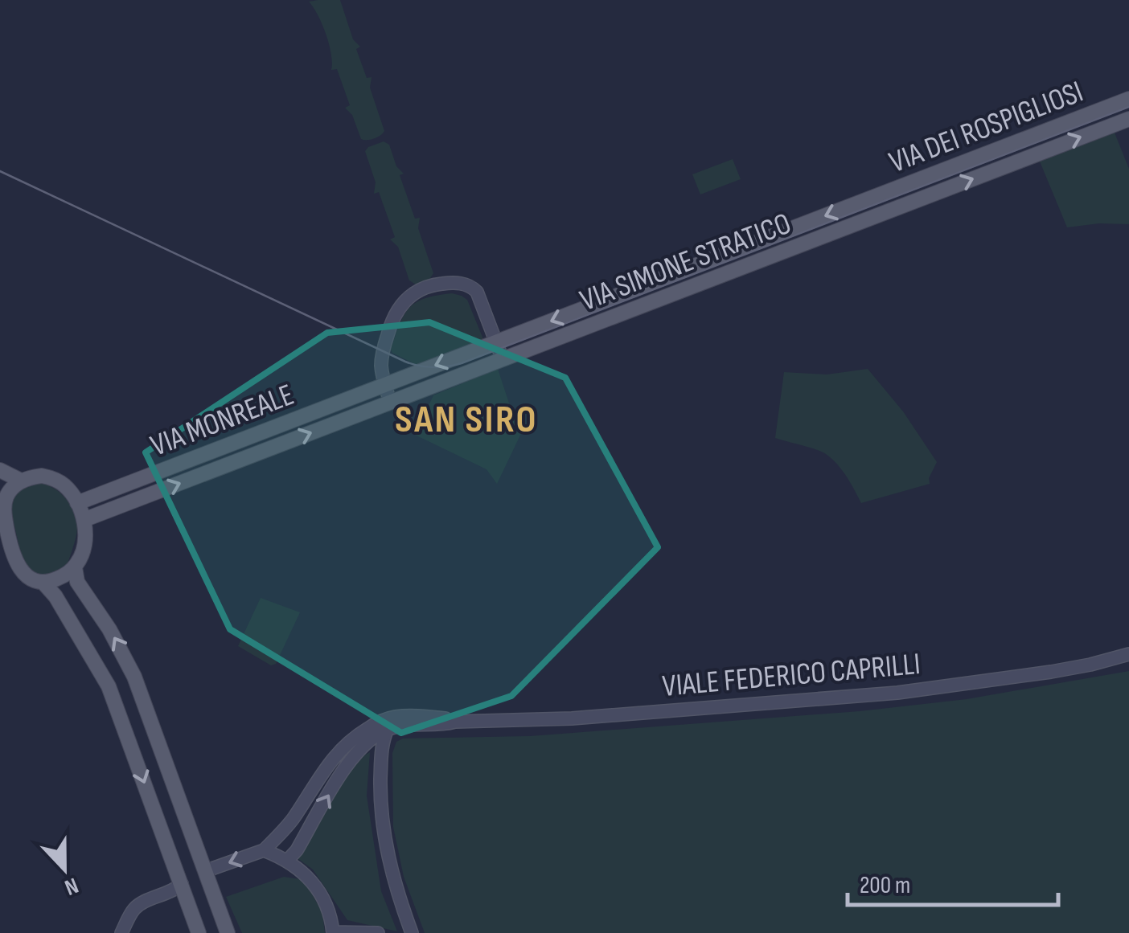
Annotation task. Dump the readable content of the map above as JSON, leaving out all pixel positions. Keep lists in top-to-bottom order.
{
  "streets": {
    "main road": ["VIA DEI ROSPIGLIOSI", "VIA SIMONE STRATICO", "VIA MONREALE"],
    "street": ["VIALE FEDERICO CAPRILLI"]
  },
  "crossings": [
    ["VIA DEI ROSPIGLIOSI", "VIA SIMONE STRATICO"],
    ["VIA SIMONE STRATICO", "VIA MONREALE"]
  ],
  "districts": ["SAN SIRO"],
  "scale_bar": "200 m",
  "north": "bottom"
}
